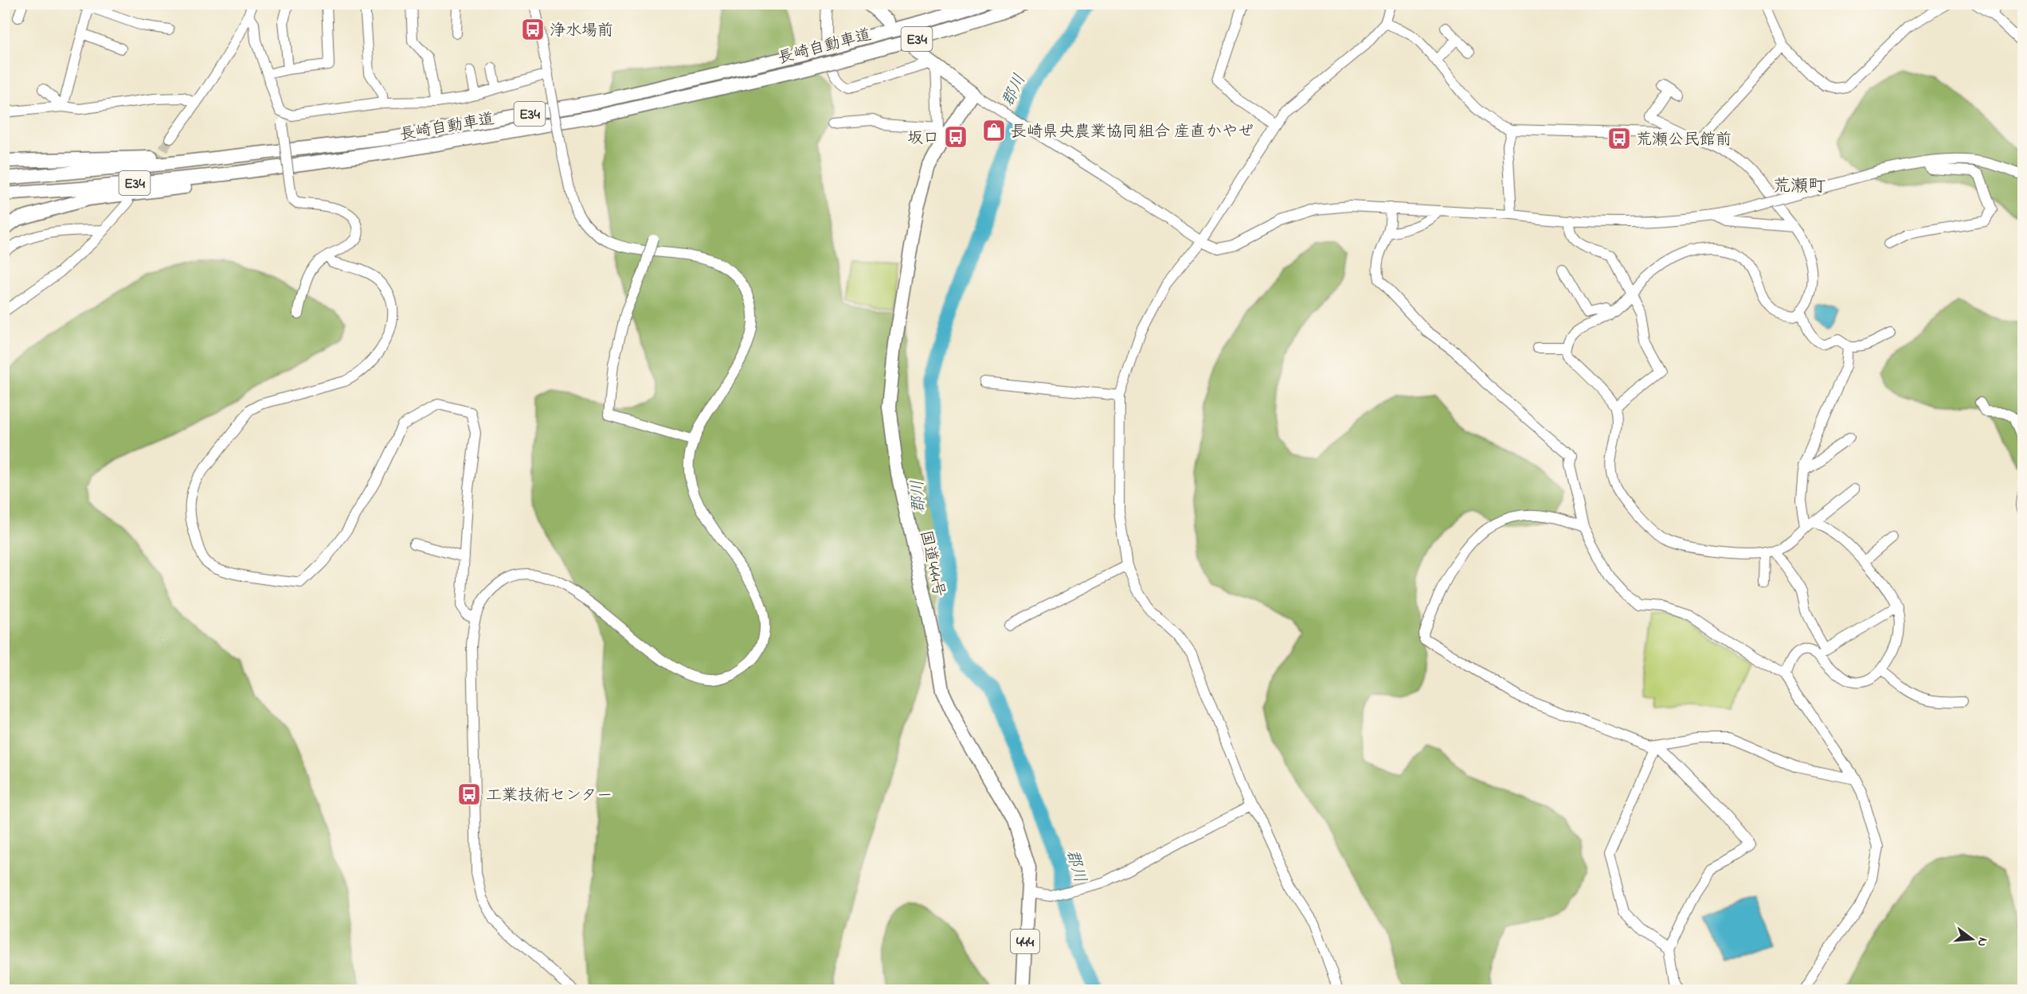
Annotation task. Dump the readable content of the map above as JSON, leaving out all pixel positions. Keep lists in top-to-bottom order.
{
  "streets": {
    "highway": [
      "E34",
      "長崎自動車道",
      "国道444号",
      "444"
    ]
  },
  "districts": ["荒瀬町"],
  "water": ["郡川"],
  "places": {
    "bus stop": [
      "浄水場前",
      "坂口",
      "荒瀬公民館前",
      "工業技術センター"
    ],
    "shop": ["長崎県央農業協同組合 産直かやぜ"]
  },
  "north": "right"
}
